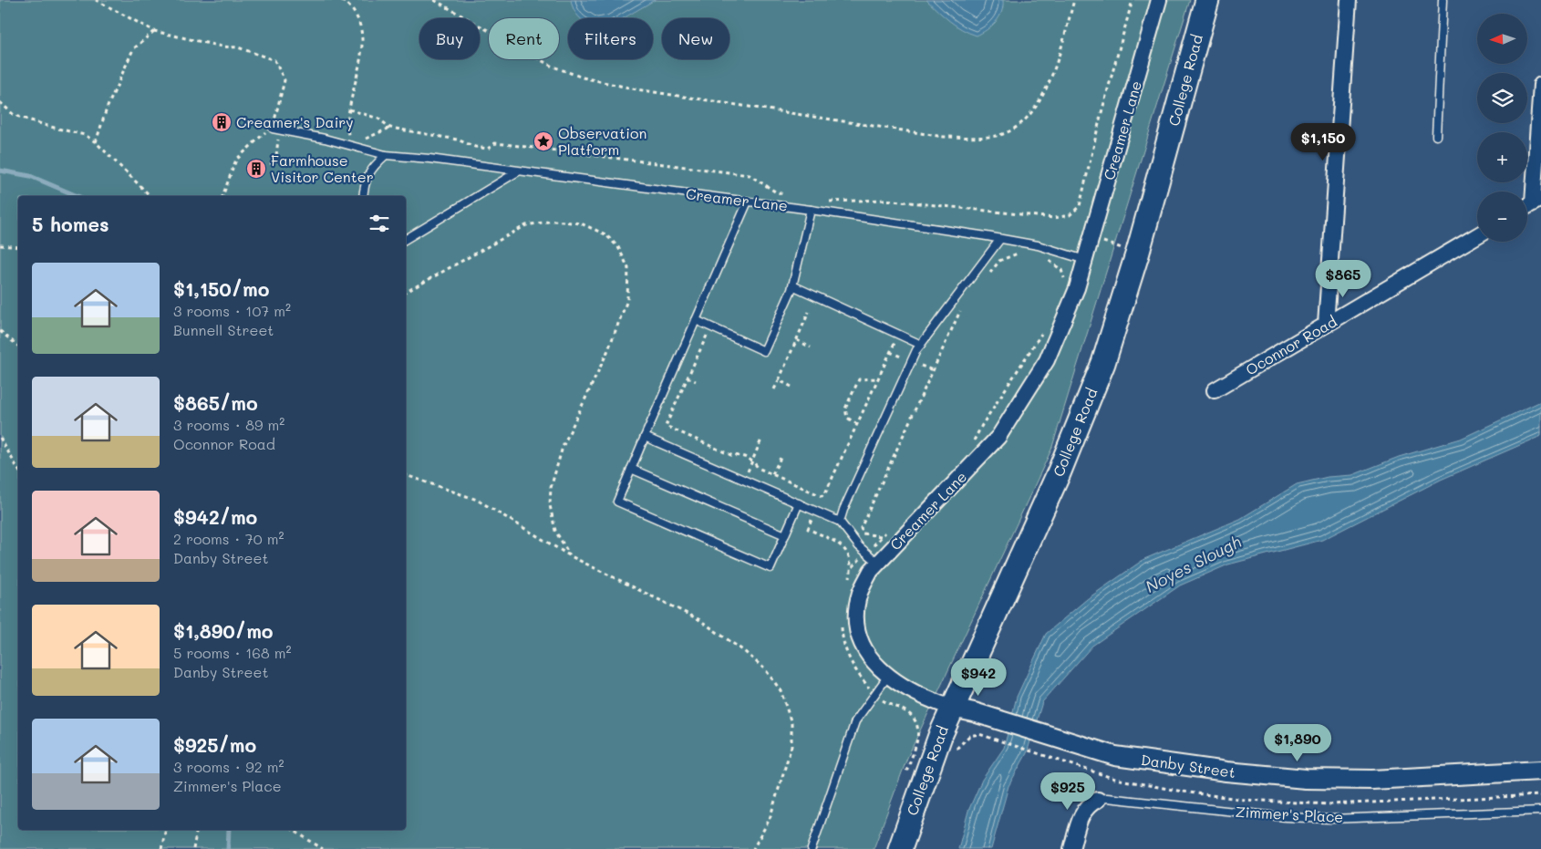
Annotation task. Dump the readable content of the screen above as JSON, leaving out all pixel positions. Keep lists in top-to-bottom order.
{
  "streets": {
    "main road": ["College Road"],
    "street": [
      "Creamer Lane",
      "Oconnor Road",
      "Danby Street",
      "Zimmer's Place"
    ]
  },
  "crossings": [
    ["College Road", "Creamer Lane"],
    ["College Road", "Danby Street"],
    ["Creamer Lane", "Danby Street"]
  ],
  "water": ["Noyes Slough"],
  "places": {
    "building": ["Creamer's Dairy", "Farmhouse Visitor Center"],
    "place": ["Observation Platform"]
  },
  "north": "left",
  "page": {
    "map_buttons": ["+", "−"],
    "chip": [
      "Buy",
      "Rent",
      "Filters",
      "New"
    ],
    "price": [
      "$1,150",
      "$865",
      "$942",
      "$1,890",
      "$925"
    ],
    "heading": "5 homes",
    "list": [
      {
        "name": "$1,150/mo",
        "note": "3 rooms · 107 m² · Bunnell Street"
      },
      {
        "name": "$865/mo",
        "note": "3 rooms · 89 m² · Oconnor Road"
      },
      {
        "name": "$942/mo",
        "note": "2 rooms · 70 m² · Danby Street"
      },
      {
        "name": "$1,890/mo",
        "note": "5 rooms · 168 m² · Danby Street"
      },
      {
        "name": "$925/mo",
        "note": "3 rooms · 92 m² · Zimmer's Place"
      }
    ]
  }
}
